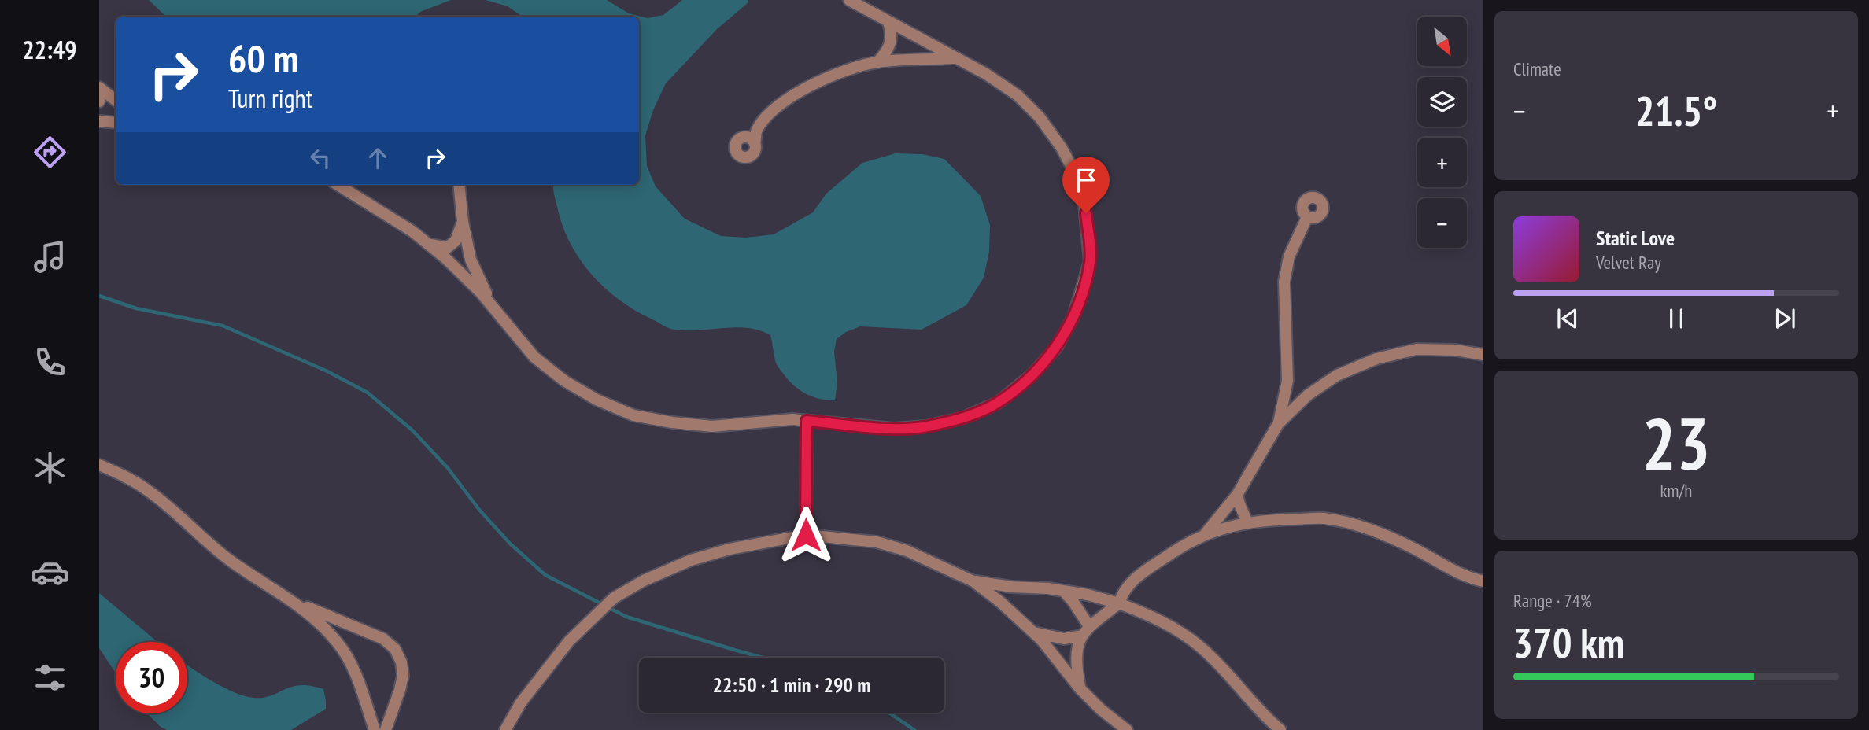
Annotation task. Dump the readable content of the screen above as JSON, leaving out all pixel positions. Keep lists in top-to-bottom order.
{
  "north": "bottom right",
  "page": {
    "tabs": "22:49",
    "tile": [
      "Climate",
      ["23", "km/h"],
      ["Range · 74%", "370 km"]
    ],
    "map_buttons": ["+", "−"],
    "turn": ["60 m", "Turn right"],
    "heat": ["−", "21.5°", "+"],
    "song": ["Static Love", "Velvet Ray"],
    "limit": "30",
    "trip": "22:50 · 1 min · 290 m"
  }
}
